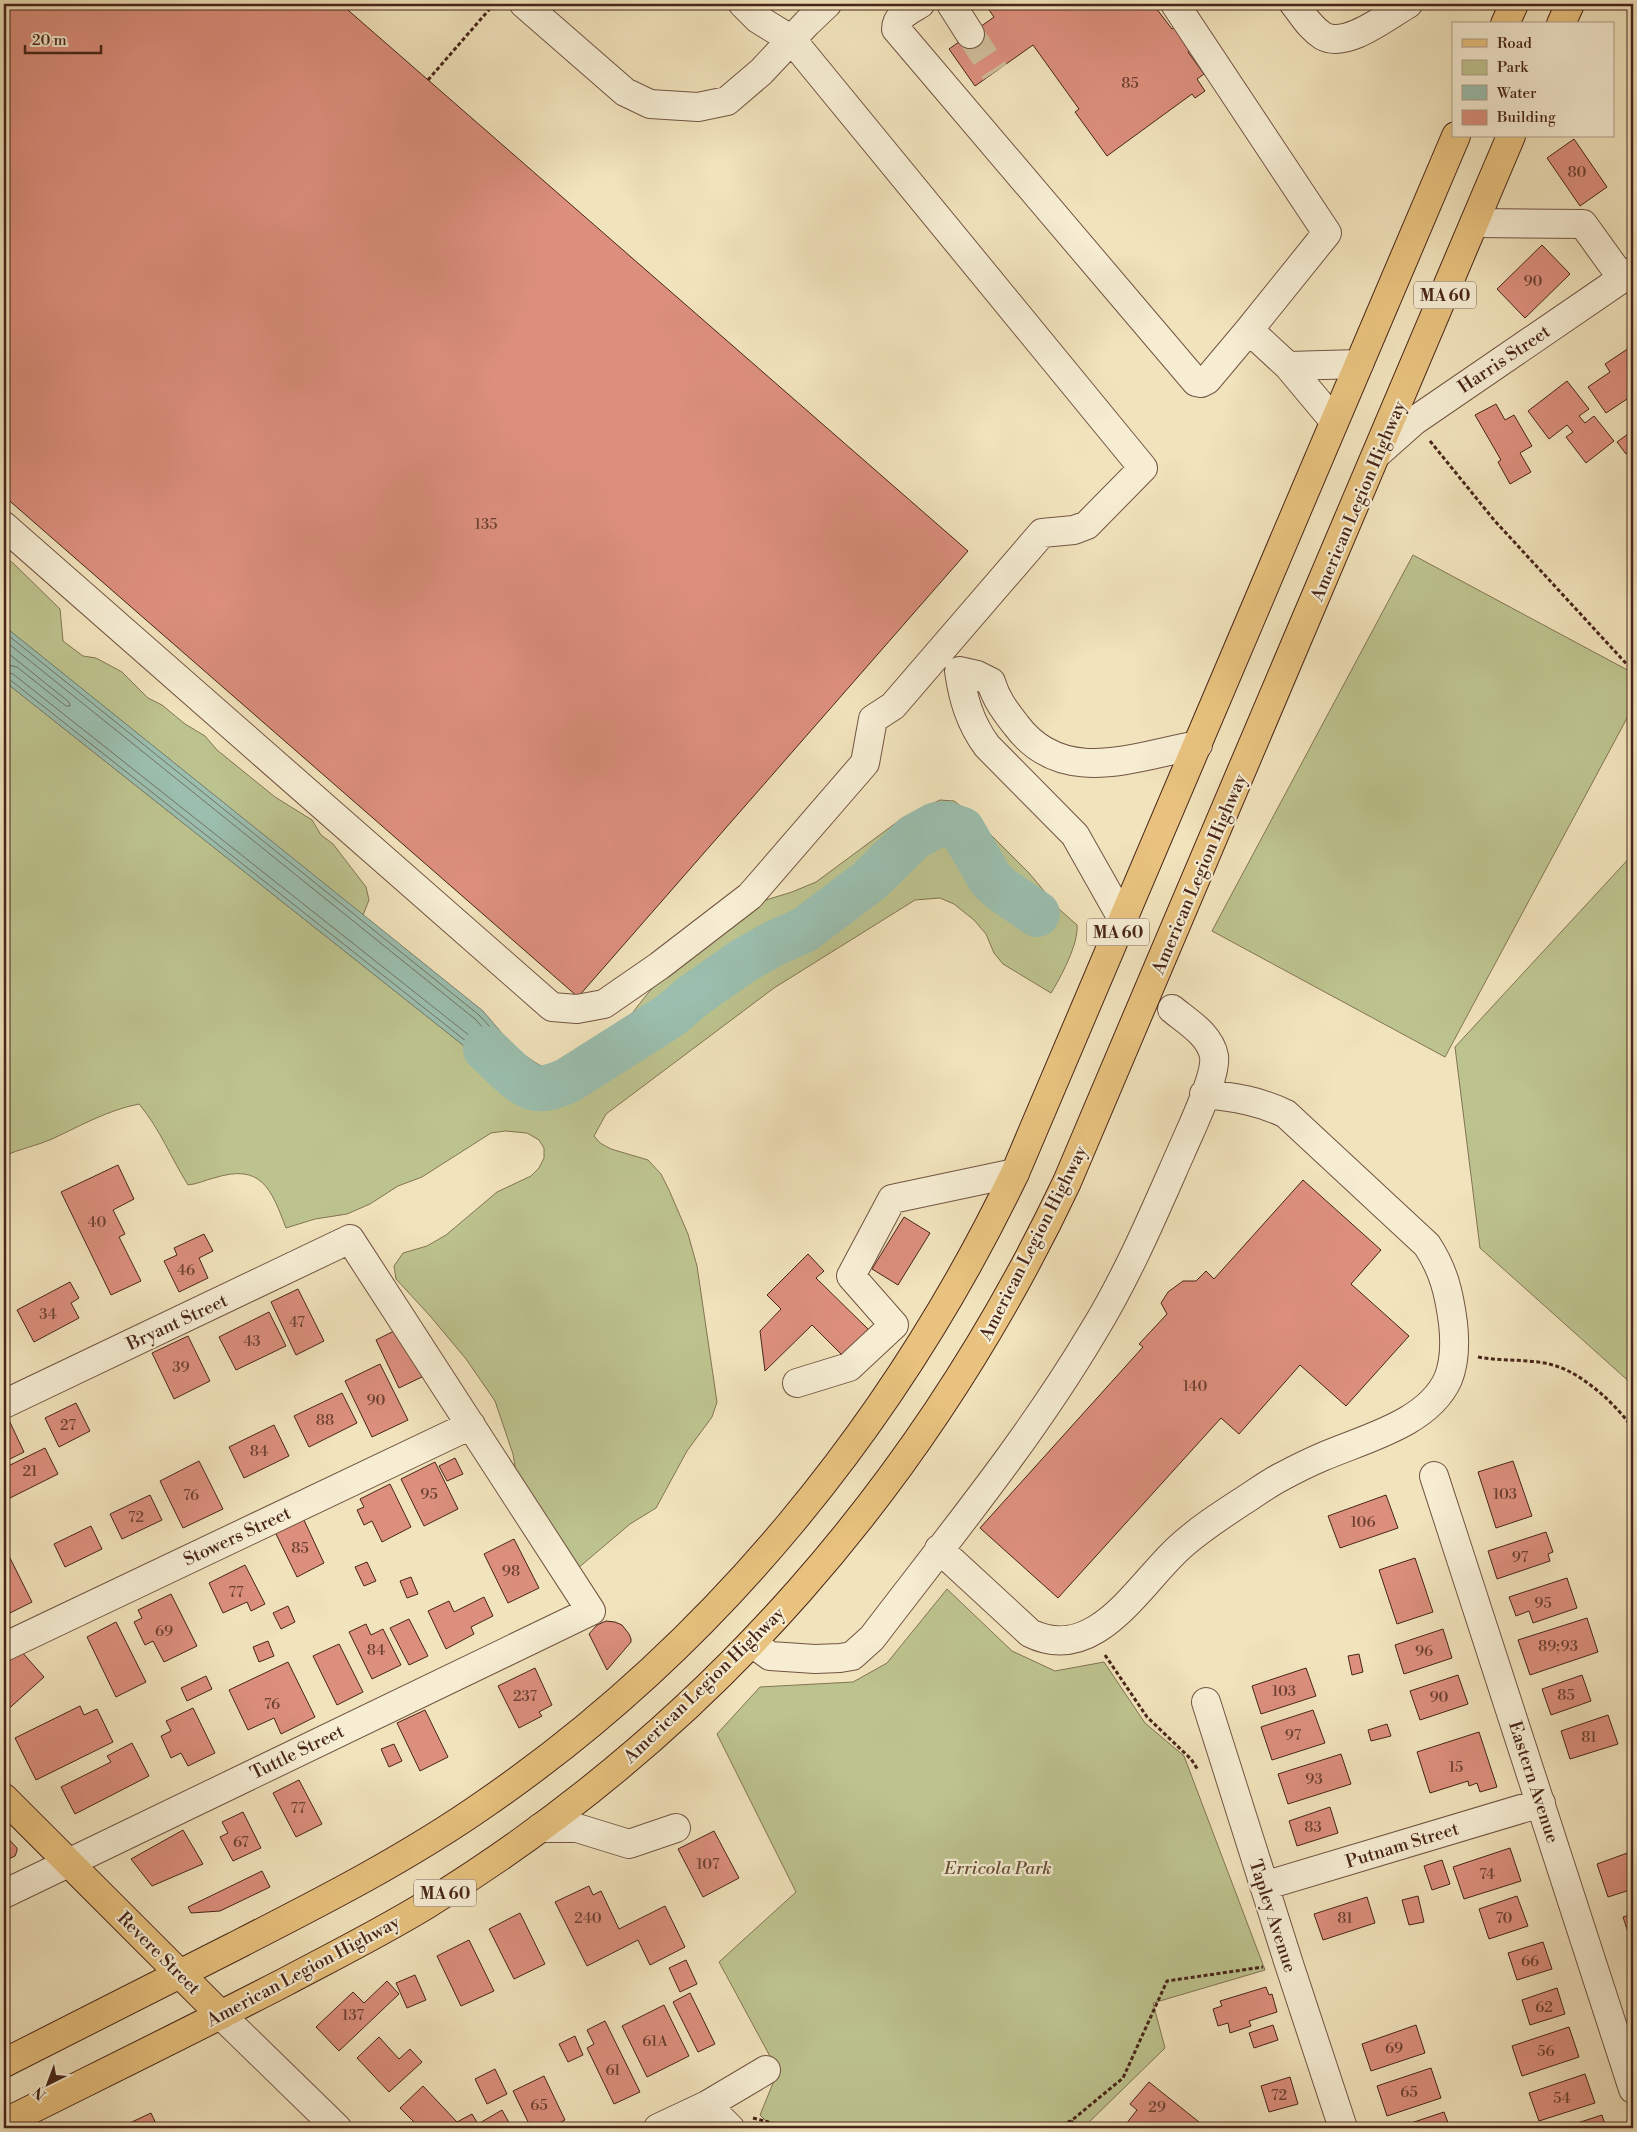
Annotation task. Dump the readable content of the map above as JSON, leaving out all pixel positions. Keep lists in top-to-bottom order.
{
  "streets": {
    "main road": ["MA 60", "American Legion Highway", "Revere Street"],
    "street": [
      "Harris Street",
      "Bryant Street",
      "Stowers Street",
      "Tuttle Street",
      "Eastern Avenue",
      "Putnam Street",
      "Tapley Avenue"
    ]
  },
  "crossings": [
    ["MA 60", "Revere Street"],
    ["Harris Street", "American Legion Highway"],
    ["American Legion Highway", "Revere Street"],
    ["Bryant Street", "Stowers Street"],
    ["Bryant Street", "Tuttle Street"],
    ["Stowers Street", "Tuttle Street"],
    ["Tuttle Street", "Revere Street"],
    ["Eastern Avenue", "Putnam Street"],
    ["Putnam Street", "Tapley Avenue"]
  ],
  "parks": ["Erricola Park"],
  "house_numbers": [
    "85",
    "80",
    "90",
    "135",
    "40",
    "46",
    "34",
    "47",
    "43",
    "39",
    "140",
    "90",
    "88",
    "27",
    "84",
    "21",
    "95",
    "103",
    "76",
    "72",
    "106",
    "85",
    "97",
    "98",
    "77",
    "95",
    "69",
    "89;93",
    "84",
    "96",
    "103",
    "85",
    "237",
    "90",
    "76",
    "97",
    "81",
    "15",
    "93",
    "77",
    "83",
    "67",
    "107",
    "74",
    "240",
    "81",
    "70",
    "66",
    "62",
    "137",
    "61A",
    "69",
    "56",
    "61",
    "65",
    "72",
    "54",
    "65",
    "29"
  ],
  "legend": [
    "Road",
    "Park",
    "Water",
    "Building"
  ],
  "scale_bar": "20 m",
  "north": "bottom left"
}
